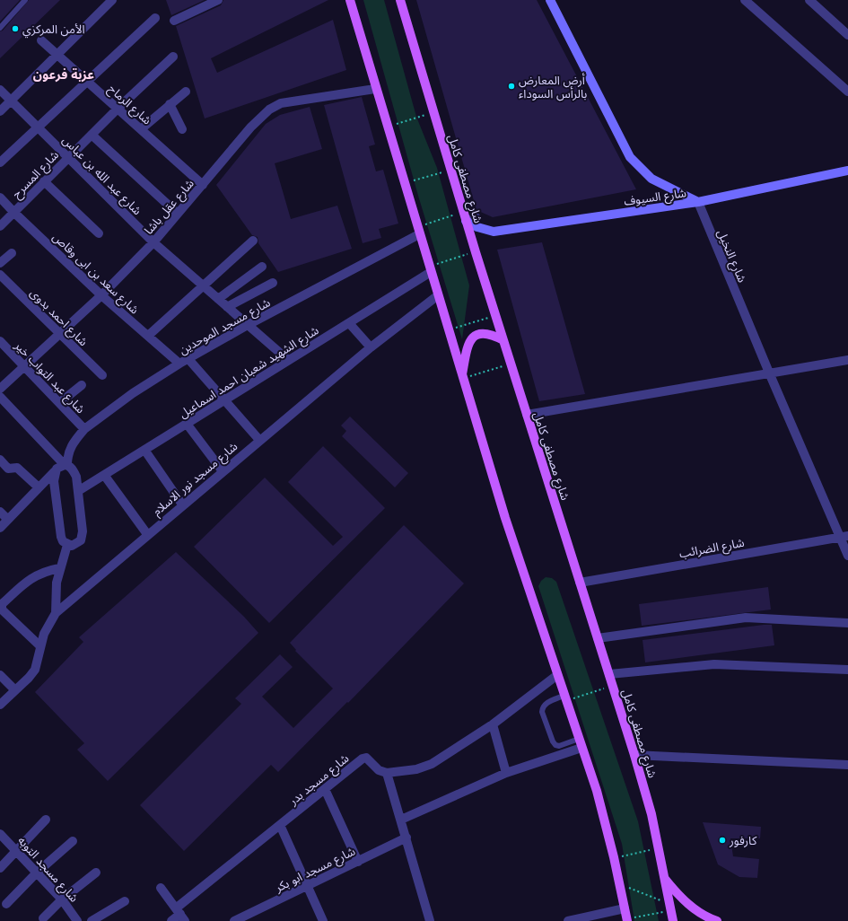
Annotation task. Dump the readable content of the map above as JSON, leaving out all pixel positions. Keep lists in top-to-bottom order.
{
  "streets": {
    "main road": ["شارع مصطفى كامل", "شارع السيوف"],
    "street": [
      "شارع الرماح",
      "شارع المسرح",
      "شارع عبد الله بن عباس",
      "شارع عقل باشا",
      "شارع النخيل",
      "شارع سعد بن ابى وقاص",
      "شارع احمد بدوى",
      "شارع مسجد الموحدين",
      "شارع الشهيد شعبان احمد اسماعيل",
      "شارع عبد التواب خير",
      "شارع مسجد نور الاسلام",
      "شارع الضرائب",
      "شارع مسجد بدر",
      "شارع مسجد التوبه",
      "شارع مسجد ابو بكر"
    ]
  },
  "crossings": [
    ["شارع الرماح", "شارع المسرح"],
    ["شارع الرماح", "شارع عقل باشا"],
    ["شارع المسرح", "شارع عبد الله بن عباس"],
    ["شارع المسرح", "شارع سعد بن ابى وقاص"],
    ["شارع عبد الله بن عباس", "شارع عقل باشا"],
    ["شارع عبد الله بن عباس", "شارع مسجد الموحدين"],
    ["شارع عبد الله بن عباس", "شارع الشهيد شعبان احمد اسماعيل"],
    ["شارع مصطفى كامل", "شارع السيوف"],
    ["شارع مصطفى كامل", "شارع الضرائب"],
    ["شارع السيوف", "شارع النخيل"],
    ["شارع عقل باشا", "شارع سعد بن ابى وقاص"],
    ["شارع عقل باشا", "شارع احمد بدوى"],
    ["شارع عقل باشا", "شارع عبد التواب خير"],
    ["شارع النخيل", "شارع الضرائب"],
    ["شارع سعد بن ابى وقاص", "شارع مسجد الموحدين"],
    ["شارع مسجد الموحدين", "شارع عبد التواب خير"]
  ],
  "districts": ["عزبة فرعون"],
  "places": ["الأمن المركزي", "أرض المعارض بالرأس السوداء", "كارفور"]
}
